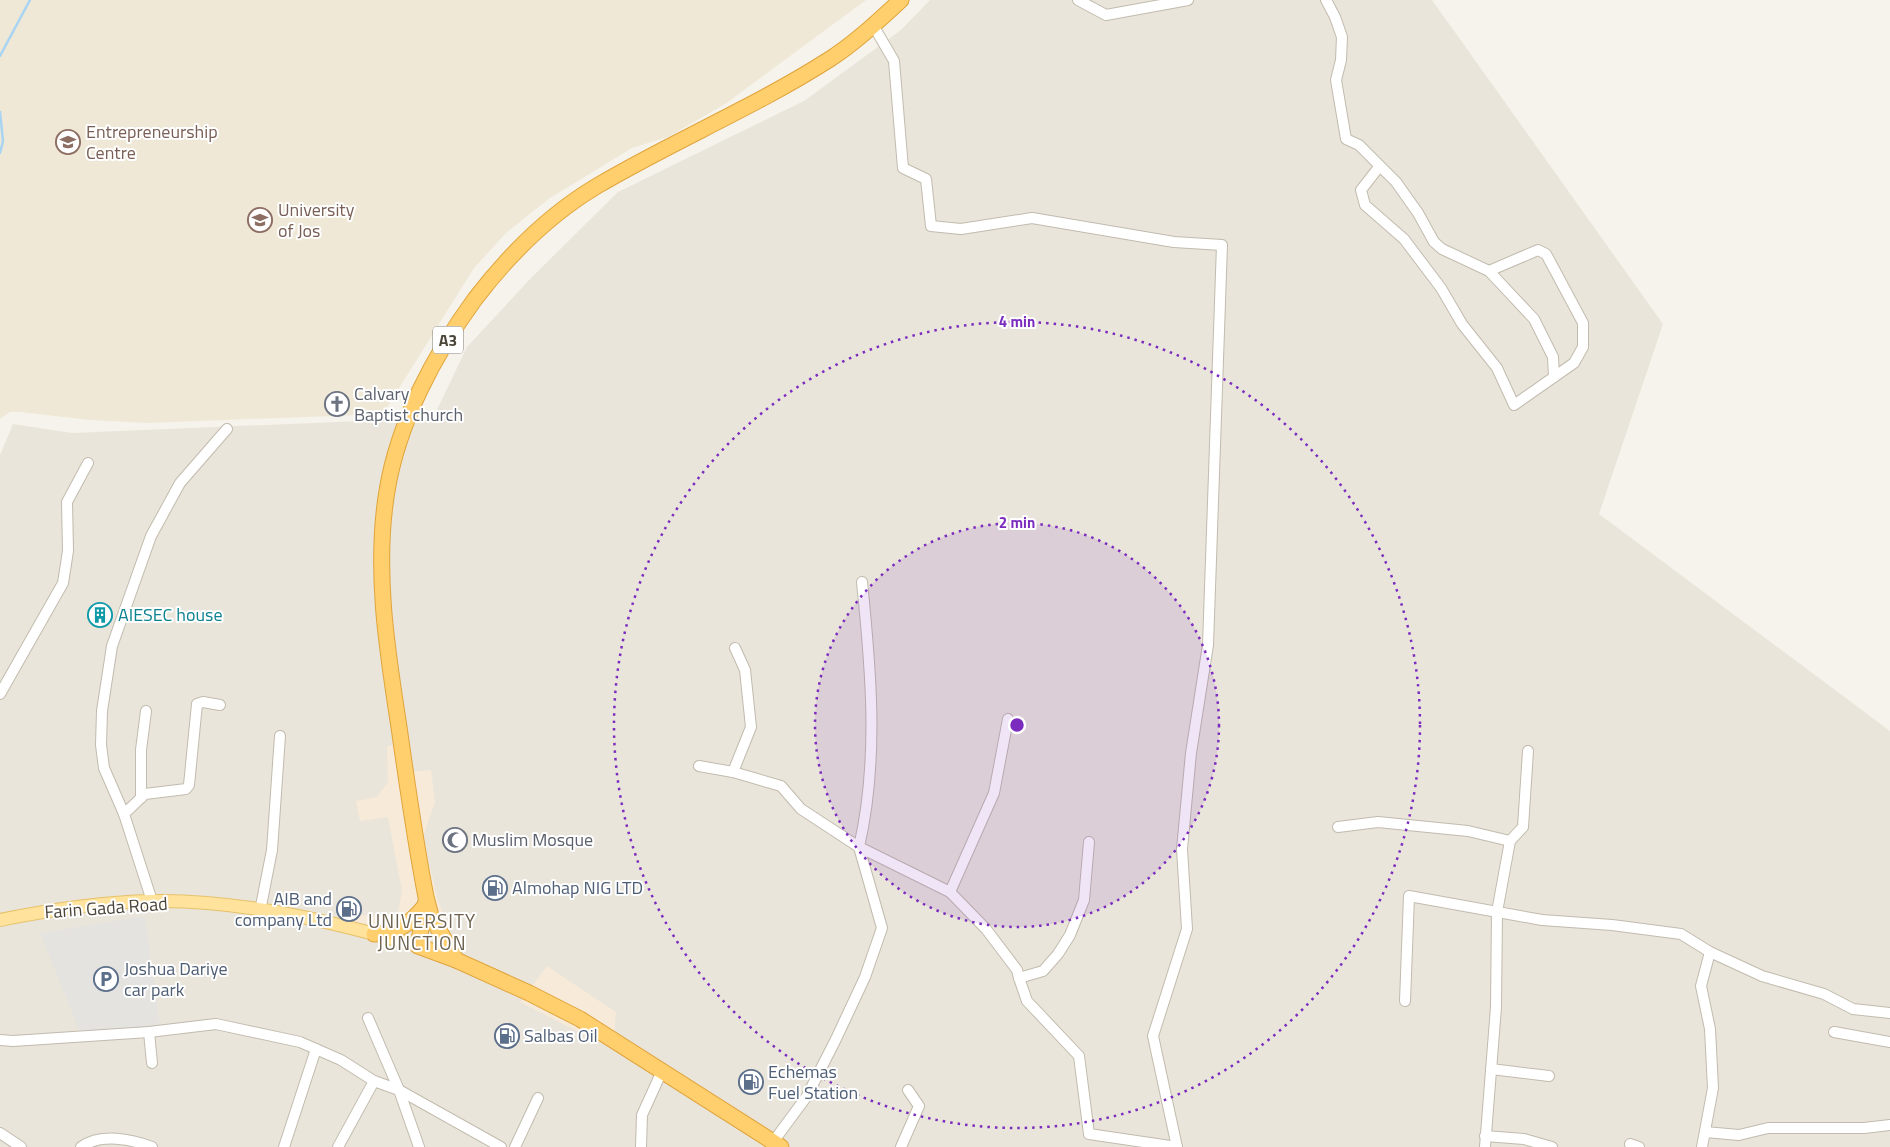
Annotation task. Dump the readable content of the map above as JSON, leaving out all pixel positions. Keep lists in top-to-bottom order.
{
  "streets": {
    "highway": ["A3"],
    "main road": ["Farin Gada Road"]
  },
  "crossings": [
    ["A3", "Farin Gada Road"]
  ],
  "districts": ["UNIVERSITY JUNCTION"],
  "places": {
    "school or university": ["Entrepreneurship Centre", "University of Jos"],
    "church": ["Calvary Baptist church"],
    "building": ["AIESEC house"],
    "mosque": ["Muslim Mosque"],
    "fuel station": [
      "Almohap NIG LTD",
      "AIB and company Ltd",
      "Salbas Oil",
      "Echemas Fuel Station"
    ],
    "parking": ["Joshua Dariye car park"]
  },
  "rings": ["4 min", "2 min"]
}
